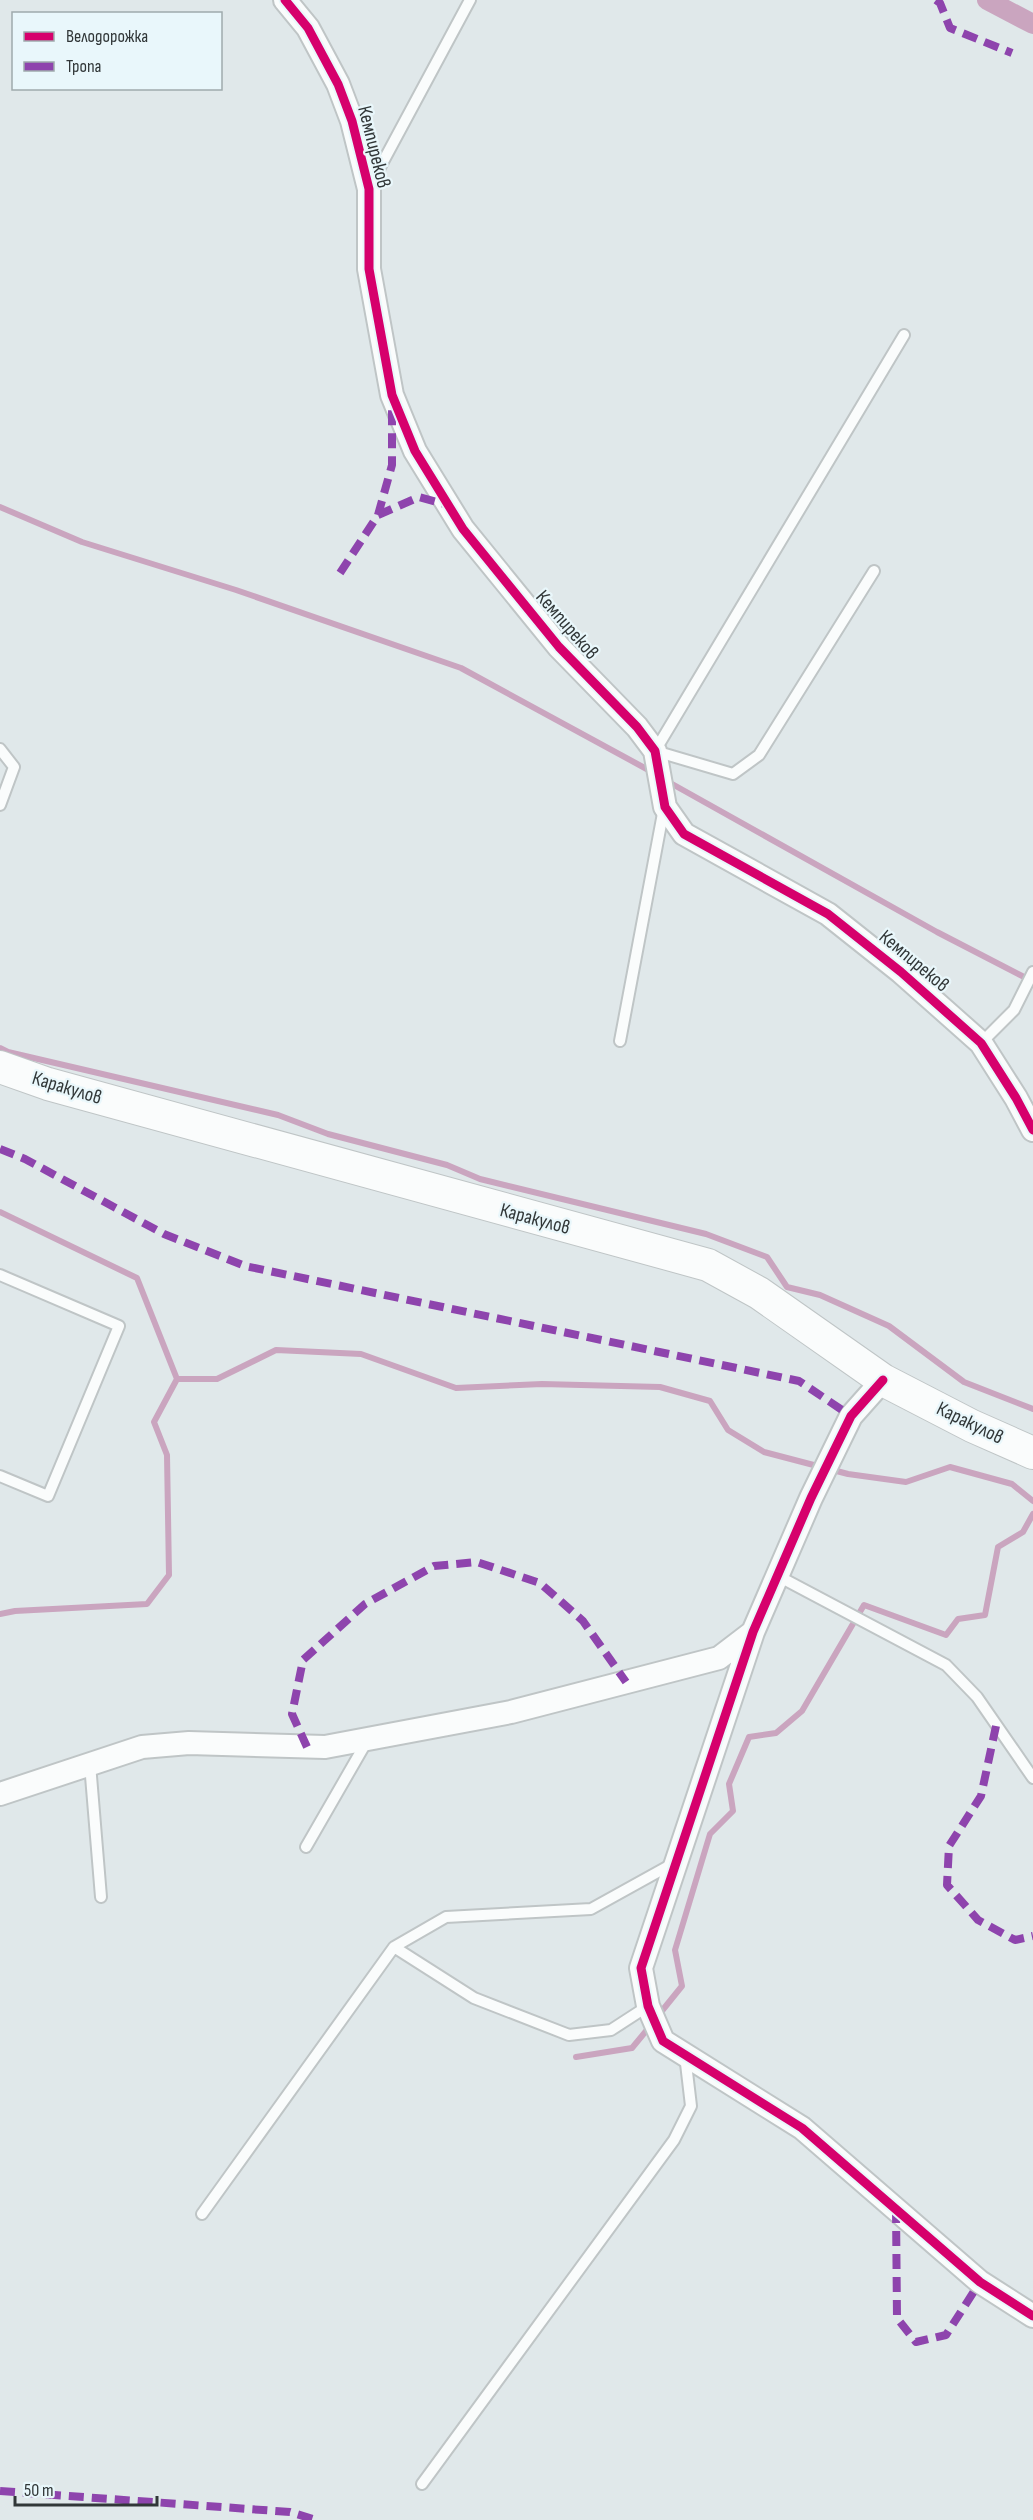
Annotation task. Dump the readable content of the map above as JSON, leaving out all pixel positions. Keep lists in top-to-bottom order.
{
  "streets": {
    "main road": ["Каракулов"],
    "street": ["Кемпиреков"]
  },
  "legend": ["Велодорожка", "Тропа"],
  "scale_bar": "50 m"
}
